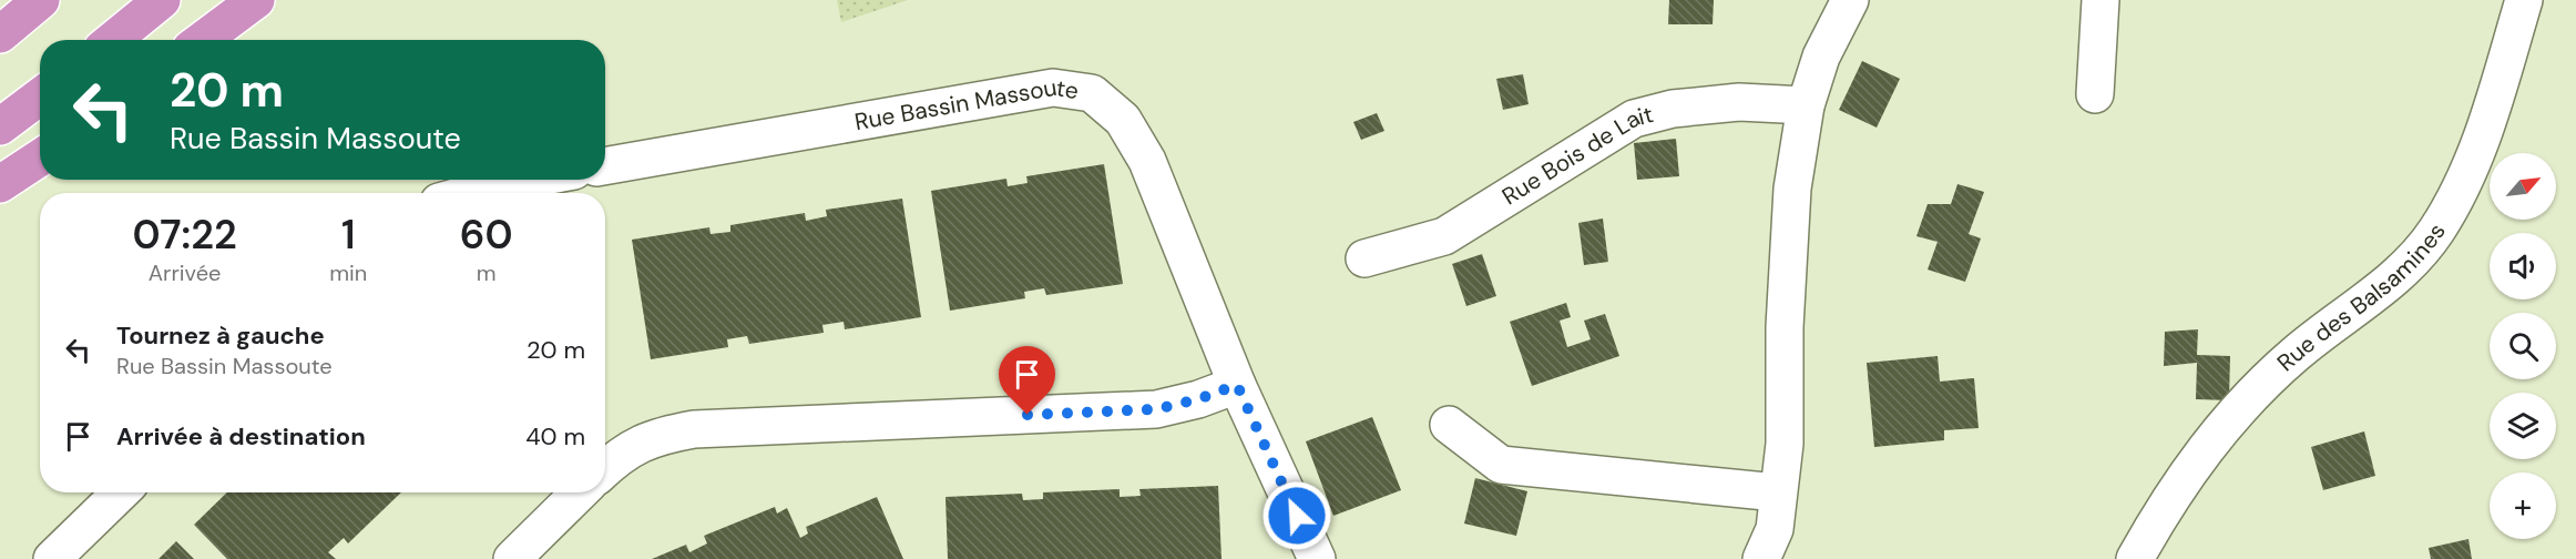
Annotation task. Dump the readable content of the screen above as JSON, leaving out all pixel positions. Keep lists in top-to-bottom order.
{
  "streets": {
    "street": ["Rue Bassin Massoute", "Rue Bois de Lait", "Rue des Balsamines"]
  },
  "north": "top right",
  "page": {
    "turn": ["20 m", "Rue Bassin Massoute"],
    "map_buttons": "+",
    "eta": [
      "07:22",
      "Arrivée",
      "1",
      "min",
      "60",
      "m"
    ],
    "list": [
      {
        "name": "Tournez à gauche",
        "note": "Rue Bassin Massoute",
        "value": "20 m"
      },
      {
        "name": "Arrivée à destination",
        "value": "40 m"
      }
    ]
  }
}
